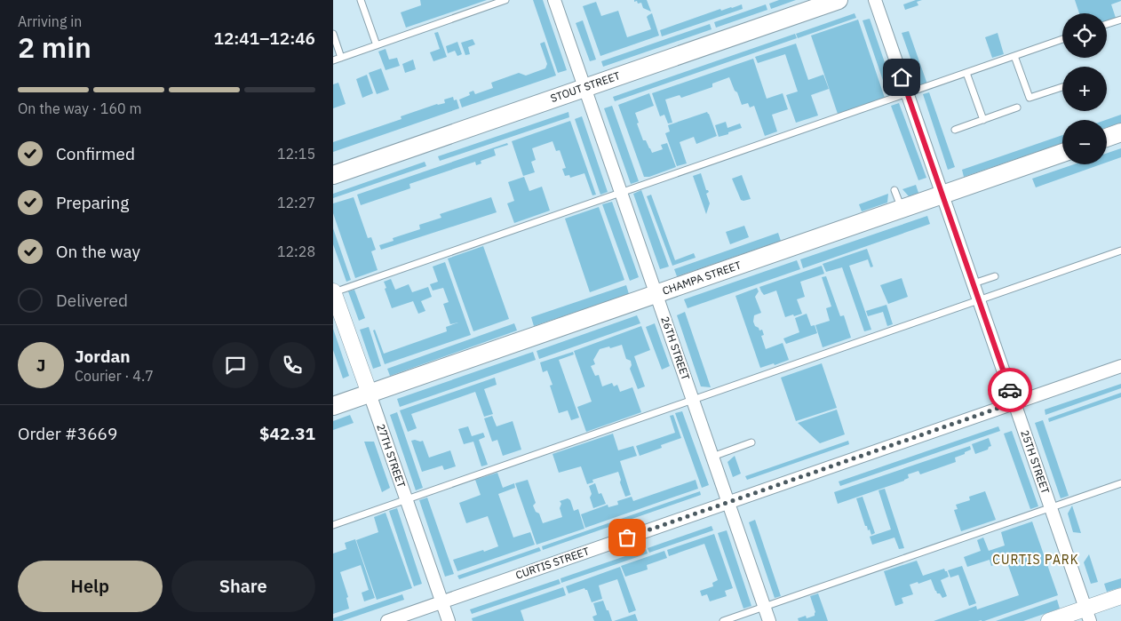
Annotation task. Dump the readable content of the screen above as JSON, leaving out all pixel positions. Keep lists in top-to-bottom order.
{
  "streets": {
    "main road": ["STOUT STREET", "CHAMPA STREET"],
    "street": [
      "26TH STREET",
      "27TH STREET",
      "25TH STREET",
      "CURTIS STREET"
    ]
  },
  "crossings": [
    ["STOUT STREET", "26TH STREET"],
    ["CHAMPA STREET", "26TH STREET"],
    ["CHAMPA STREET", "27TH STREET"],
    ["CHAMPA STREET", "25TH STREET"],
    ["26TH STREET", "CURTIS STREET"],
    ["27TH STREET", "CURTIS STREET"],
    ["25TH STREET", "CURTIS STREET"]
  ],
  "districts": ["CURTIS PARK"],
  "page": {
    "heading": ["2 min", "Arriving in", "12:41–12:46"],
    "panel": [
      "Jordan",
      "Courier · 4.7",
      "Order #3669",
      "$42.31"
    ],
    "map_buttons": ["+", "−"],
    "bar": "On the way · 160 m",
    "list": [
      ["Confirmed", "12:15"],
      ["Preparing", "12:27"],
      ["On the way", "12:28"],
      "Delivered"
    ],
    "round": "J",
    "buttons": ["Help", "Share"]
  }
}
